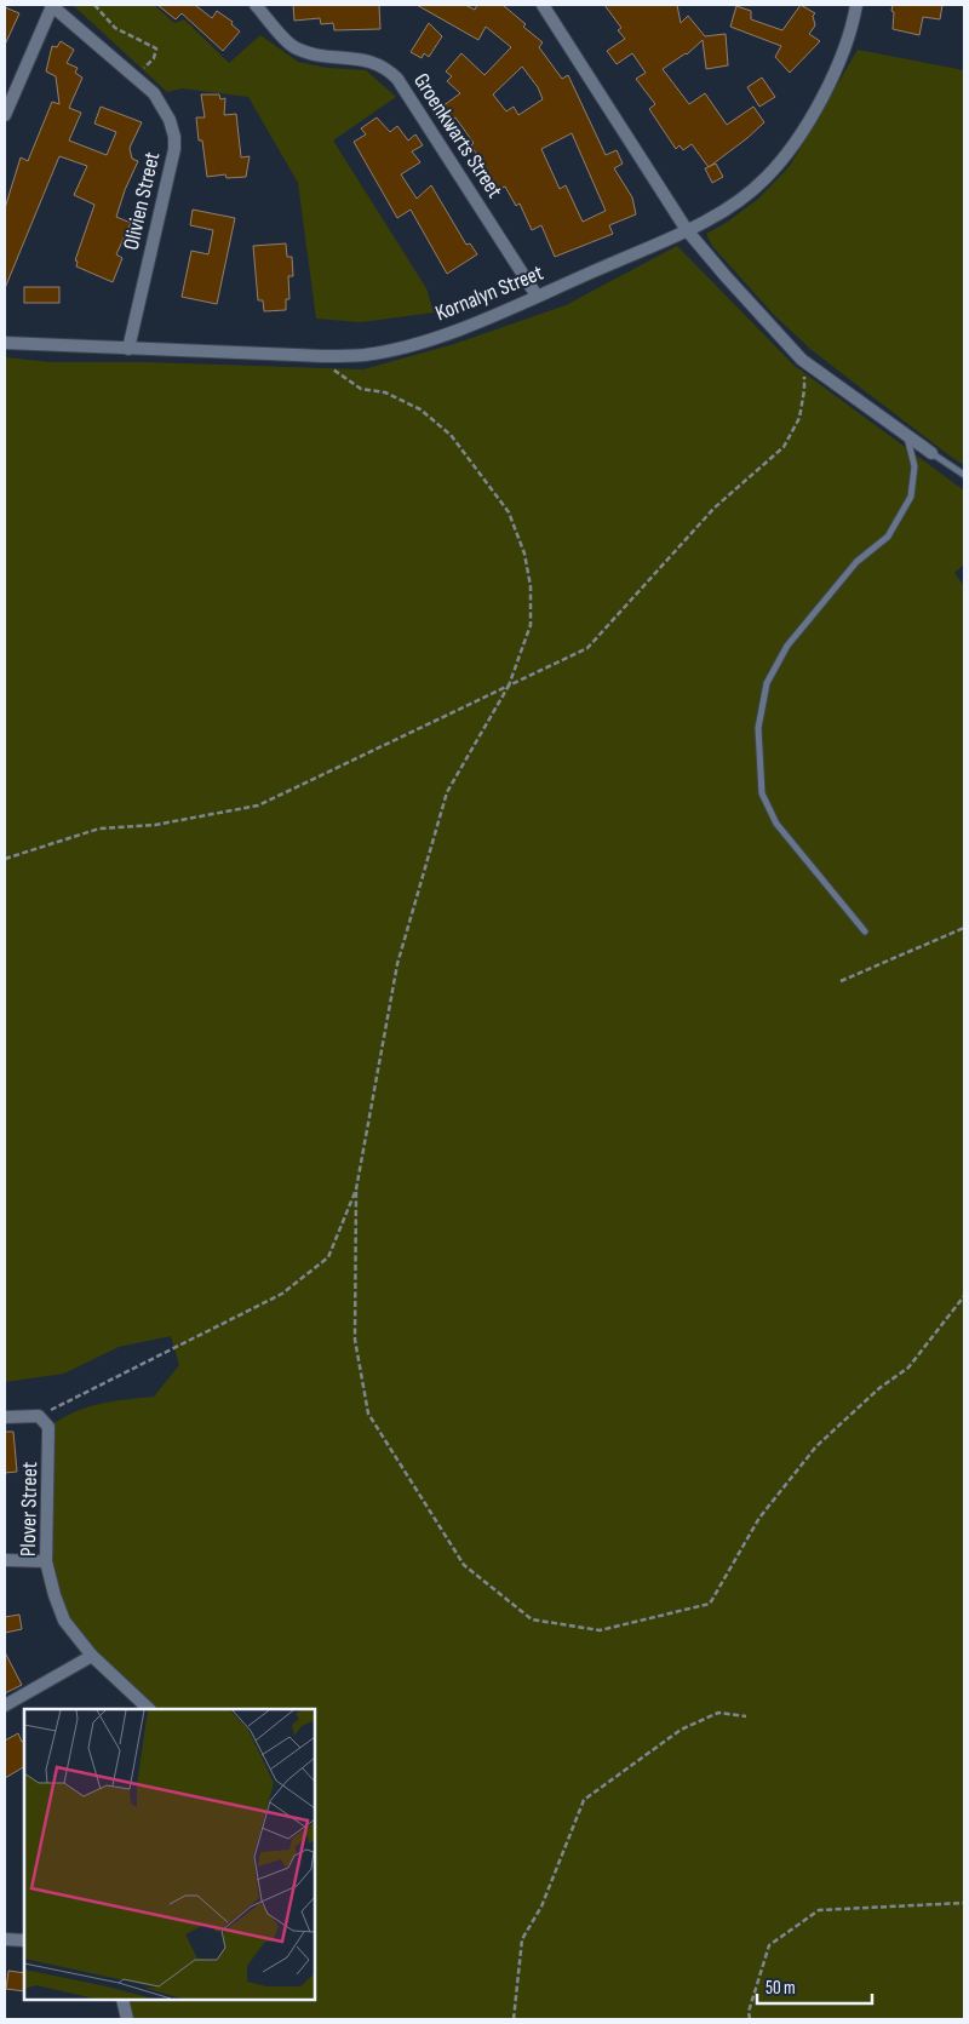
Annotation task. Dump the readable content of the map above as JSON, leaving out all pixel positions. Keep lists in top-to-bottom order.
{
  "streets": {
    "street": [
      "Groenkwarts Street",
      "Olivien Street",
      "Kornalyn Street",
      "Plover Street"
    ]
  },
  "crossings": [
    ["Groenkwarts Street", "Kornalyn Street"],
    ["Olivien Street", "Kornalyn Street"]
  ],
  "scale_bar": "50 m"
}
